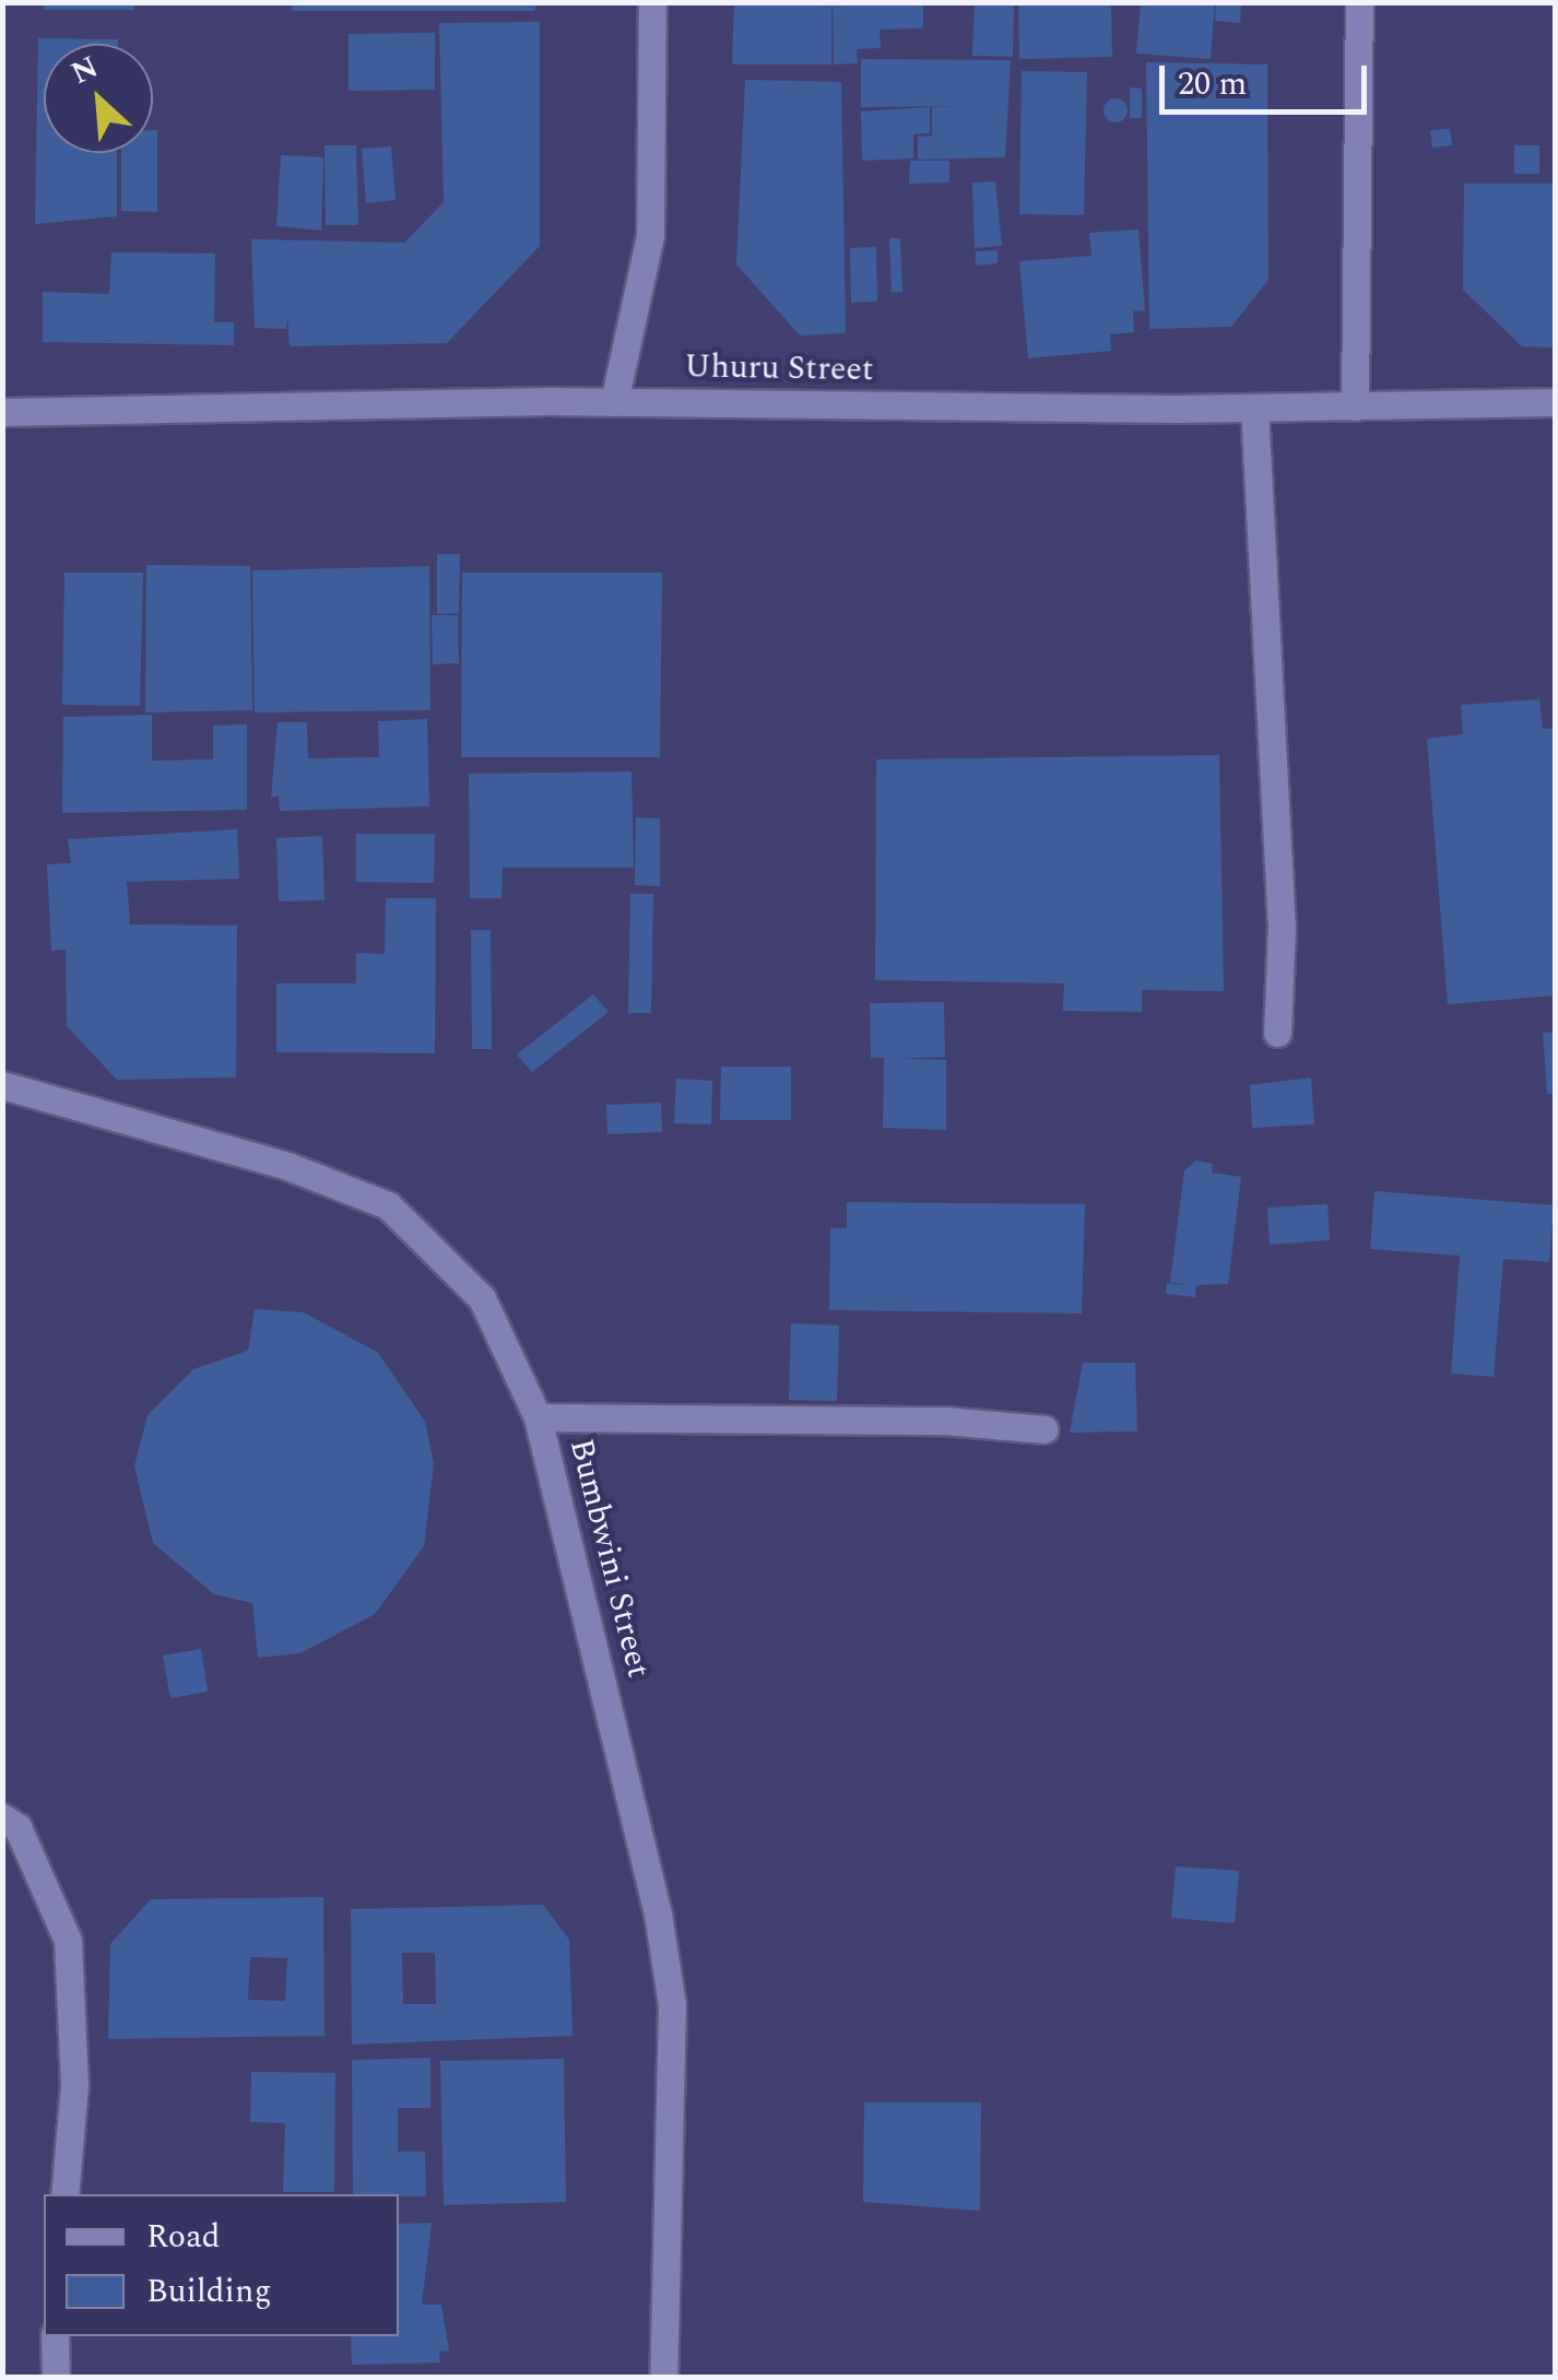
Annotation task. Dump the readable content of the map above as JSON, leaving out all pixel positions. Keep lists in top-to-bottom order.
{
  "streets": {
    "street": ["Uhuru Street", "Bumbwini Street"]
  },
  "legend": ["Road", "Building"],
  "scale_bar": "20 m",
  "north": "top left"
}
